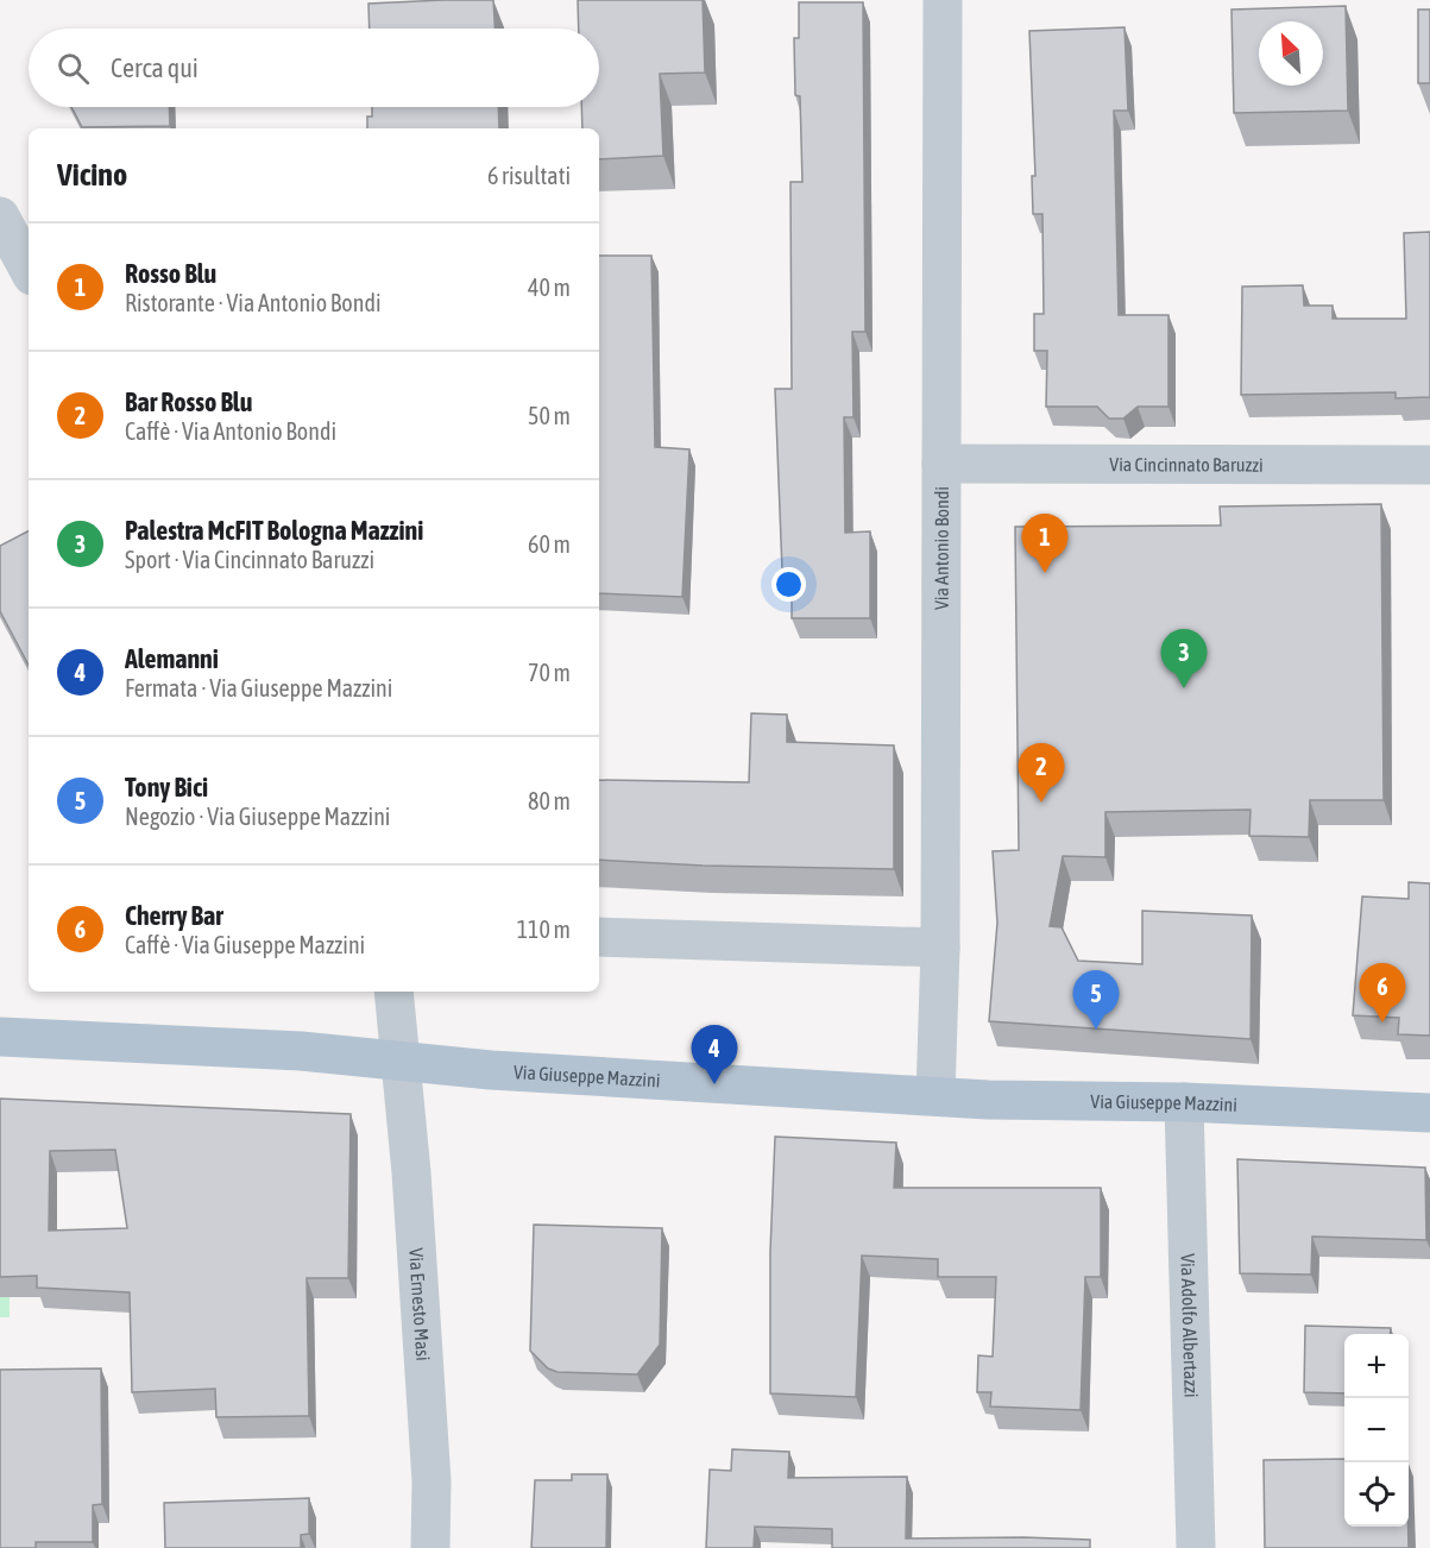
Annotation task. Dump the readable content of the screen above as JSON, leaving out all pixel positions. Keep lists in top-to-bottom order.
{
  "streets": {
    "main road": ["Via Giuseppe Mazzini"],
    "street": [
      "Via Cincinnato Baruzzi",
      "Via Antonio Bondi",
      "Via Ernesto Masi",
      "Via Adolfo Albertazzi"
    ]
  },
  "crossings": [
    ["Via Cincinnato Baruzzi", "Via Antonio Bondi"],
    ["Via Antonio Bondi", "Via Giuseppe Mazzini"],
    ["Via Giuseppe Mazzini", "Via Ernesto Masi"],
    ["Via Giuseppe Mazzini", "Via Adolfo Albertazzi"]
  ],
  "north": "top left",
  "page": {
    "search": "Cerca qui",
    "heading": ["Vicino", "6 risultati"],
    "list": [
      {
        "mark": "1",
        "name": "Rosso Blu",
        "note": "Ristorante · Via Antonio Bondi",
        "value": "40 m"
      },
      {
        "mark": "2",
        "name": "Bar Rosso Blu",
        "note": "Caffè · Via Antonio Bondi",
        "value": "50 m"
      },
      {
        "mark": "3",
        "name": "Palestra McFIT Bologna Mazzini",
        "note": "Sport · Via Cincinnato Baruzzi",
        "value": "60 m"
      },
      {
        "mark": "4",
        "name": "Alemanni",
        "note": "Fermata · Via Giuseppe Mazzini",
        "value": "70 m"
      },
      {
        "mark": "5",
        "name": "Tony Bici",
        "note": "Negozio · Via Giuseppe Mazzini",
        "value": "80 m"
      },
      {
        "mark": "6",
        "name": "Cherry Bar",
        "note": "Caffè · Via Giuseppe Mazzini",
        "value": "110 m"
      }
    ],
    "pins": [
      "1",
      "3",
      "2",
      "6",
      "5",
      "4"
    ],
    "map_buttons": ["+", "−"]
  }
}
